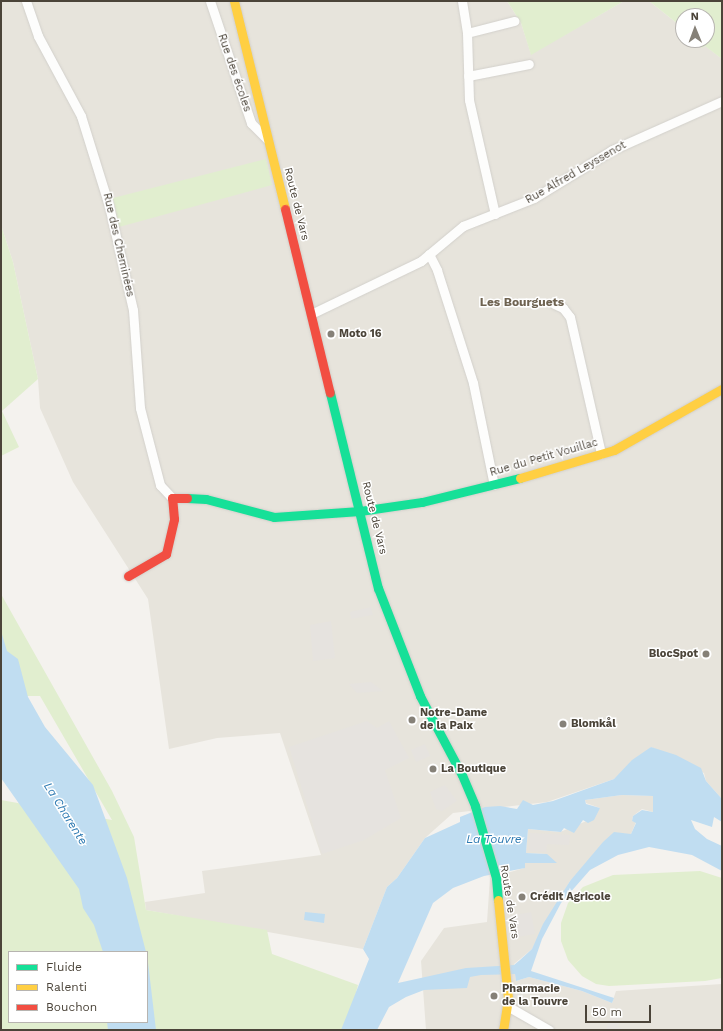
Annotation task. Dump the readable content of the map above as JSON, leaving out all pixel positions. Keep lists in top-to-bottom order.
{
  "streets": {
    "main road": ["Route de Vars", "Rue du Petit Vouillac"],
    "street": ["Rue des écoles", "Rue Alfred Leyssenot", "Rue des Cheminées"]
  },
  "crossings": [
    ["Rue des écoles", "Route de Vars"],
    ["Rue Alfred Leyssenot", "Route de Vars"],
    ["Route de Vars", "Rue du Petit Vouillac"],
    ["Rue des Cheminées", "Rue du Petit Vouillac"]
  ],
  "districts": ["Les Bourguets"],
  "water": ["La Charente", "La Touvre"],
  "places": [
    "Moto 16",
    "BlocSpot",
    "Notre-Dame de la Paix",
    "Blomkål",
    "La Boutique",
    "Crédit Agricole",
    "Pharmacie de la Touvre"
  ],
  "legend": ["Fluide", "Ralenti", "Bouchon"],
  "scale_bar": "50 m",
  "north": "top"
}
